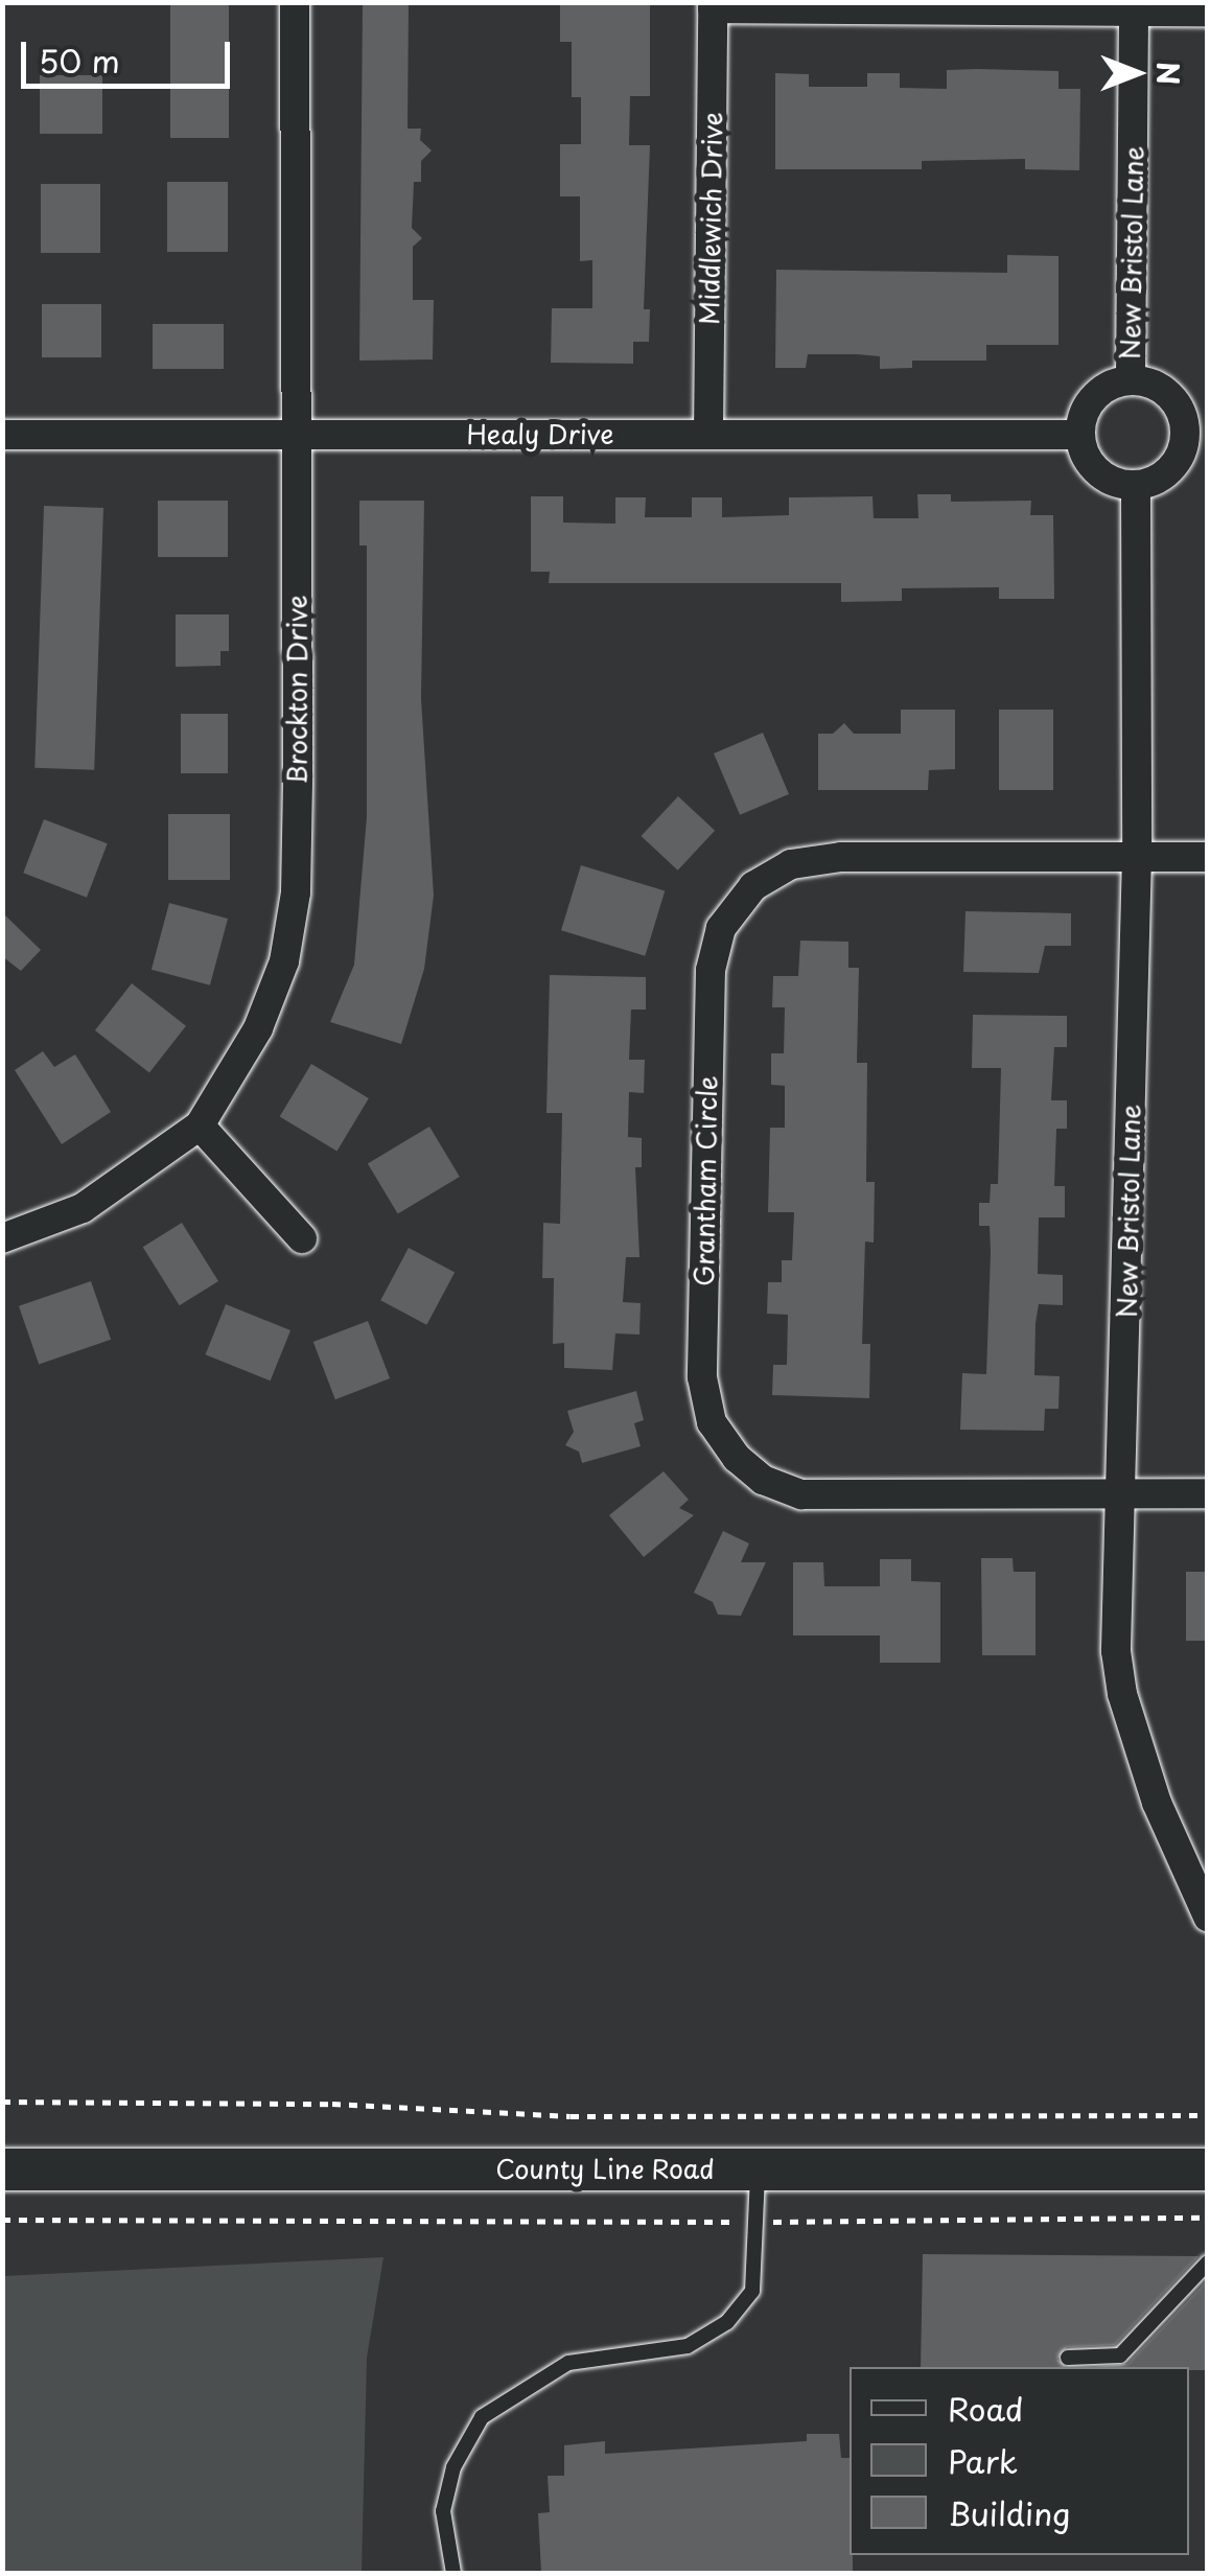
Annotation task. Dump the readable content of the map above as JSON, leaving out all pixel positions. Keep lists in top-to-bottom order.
{
  "streets": {
    "main road": ["County Line Road"],
    "street": [
      "Middlewich Drive",
      "New Bristol Lane",
      "Healy Drive",
      "Brockton Drive",
      "Grantham Circle"
    ]
  },
  "crossings": [
    ["Middlewich Drive", "Healy Drive"],
    ["New Bristol Lane", "Healy Drive"],
    ["New Bristol Lane", "Grantham Circle"],
    ["Healy Drive", "Brockton Drive"]
  ],
  "legend": ["Road", "Park", "Building"],
  "scale_bar": "50 m",
  "north": "right"
}
